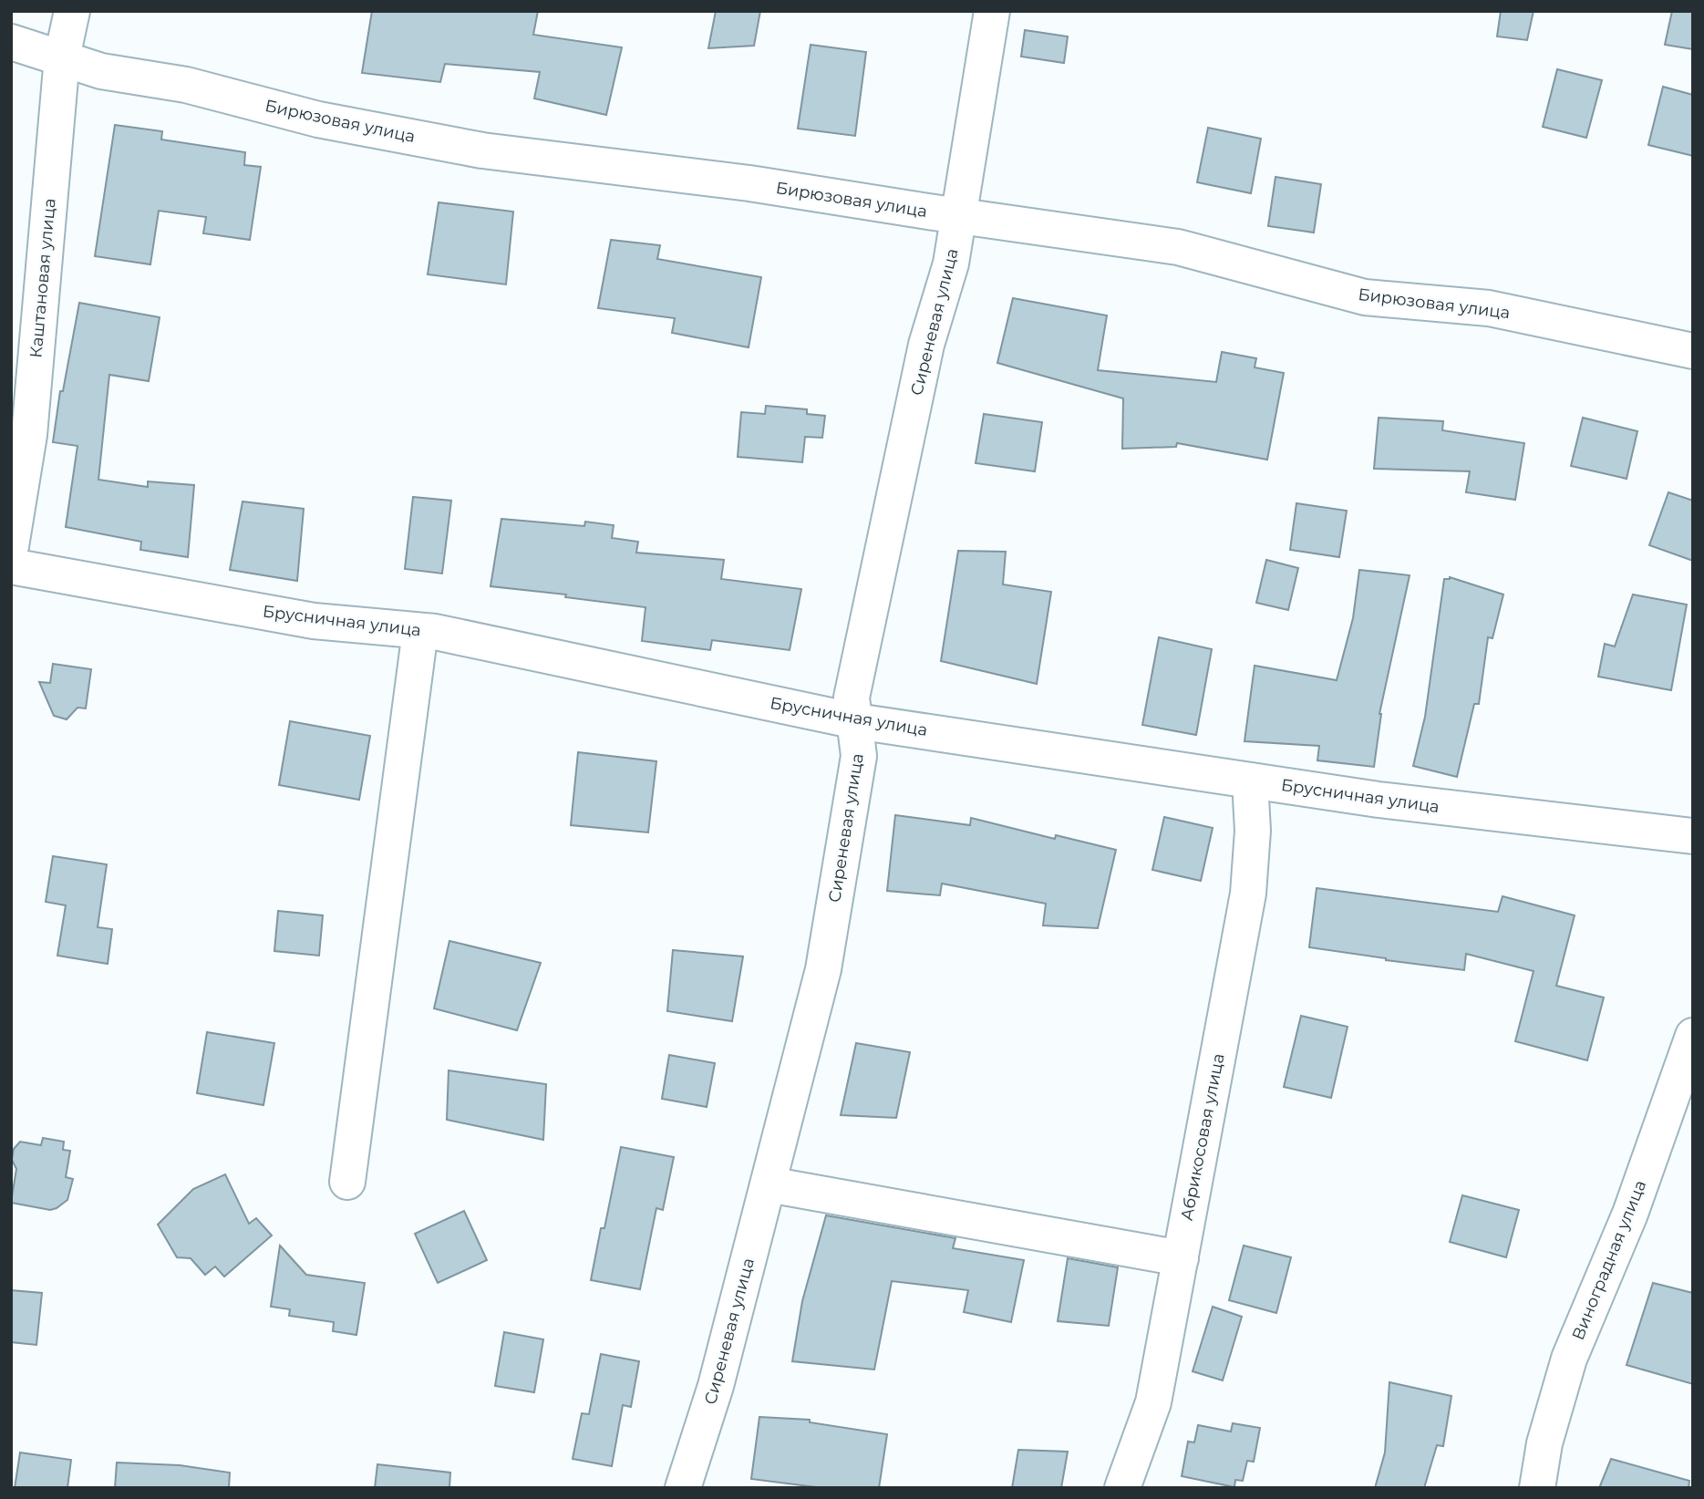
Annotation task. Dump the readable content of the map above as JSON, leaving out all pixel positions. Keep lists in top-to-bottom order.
{
  "streets": {
    "street": [
      "Бирюзовая улица",
      "Каштановая улица",
      "Сиреневая улица",
      "Брусничная улица",
      "Абрикосовая улица",
      "Виноградная улица"
    ]
  },
  "crossings": [
    ["Бирюзовая улица", "Каштановая улица"],
    ["Бирюзовая улица", "Сиреневая улица"],
    ["Сиреневая улица", "Брусничная улица"],
    ["Брусничная улица", "Абрикосовая улица"]
  ]
}
